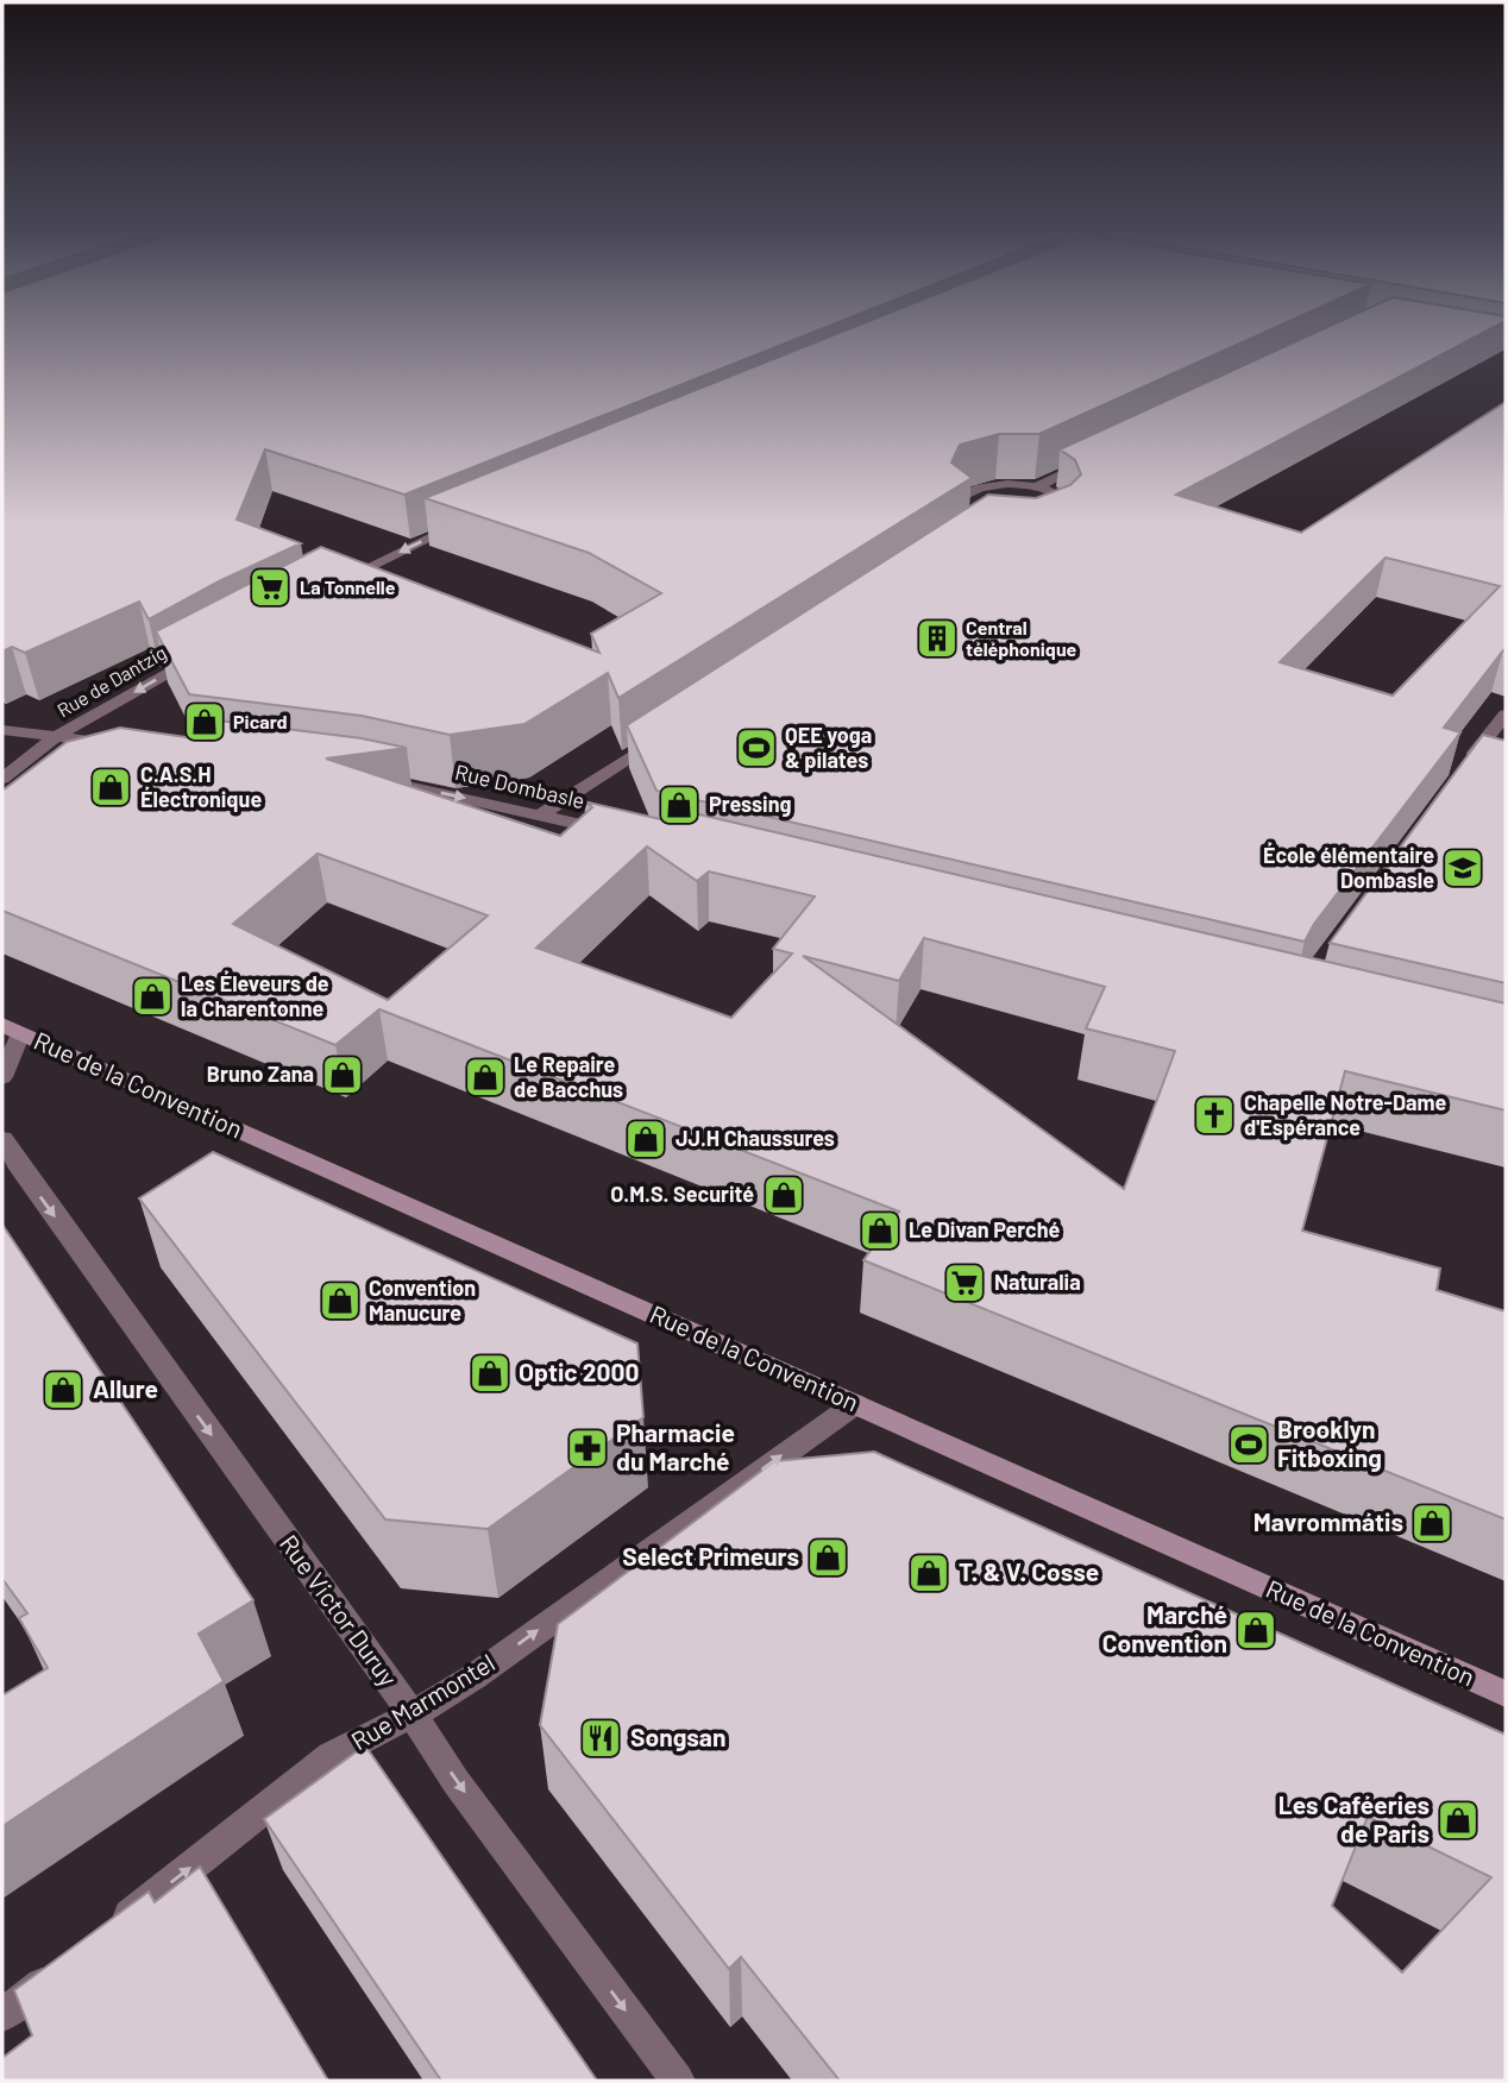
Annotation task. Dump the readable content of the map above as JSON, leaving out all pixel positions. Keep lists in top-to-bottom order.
{
  "streets": {
    "main road": ["Rue de la Convention"],
    "street": [
      "Rue de Dantzig",
      "Rue Dombasle",
      "Rue Victor Duruy",
      "Rue Marmontel"
    ]
  },
  "crossings": [
    ["Rue de la Convention", "Rue Marmontel"],
    ["Rue Victor Duruy", "Rue Marmontel"]
  ],
  "one_way": [
    "Rue de Dantzig",
    "Rue Dombasle",
    "Rue Victor Duruy",
    "Rue Marmontel"
  ],
  "places": {
    "supermarket": ["La Tonnelle", "Naturalia"],
    "building": ["Central téléphonique"],
    "shop": [
      "Picard",
      "C.A.S.H Électronique",
      "Pressing",
      "Les Éleveurs de la Charentonne",
      "Bruno Zana",
      "Le Repaire de Bacchus",
      "JJ.H Chaussures",
      "O.M.S. Securité",
      "Le Divan Perché",
      "Convention Manucure",
      "Optic 2000",
      "Allure",
      "Mavrommátis",
      "Select Primeurs",
      "T. & V. Cosse",
      "Marché Convention",
      "Les Caféeries de Paris"
    ],
    "sports": ["QEE yoga & pilates", "Brooklyn Fitboxing"],
    "school or university": ["École élémentaire Dombasle"],
    "church": ["Chapelle Notre-Dame d'Espérance"],
    "pharmacy": ["Pharmacie du Marché"],
    "restaurant": ["Songsan"]
  }
}
